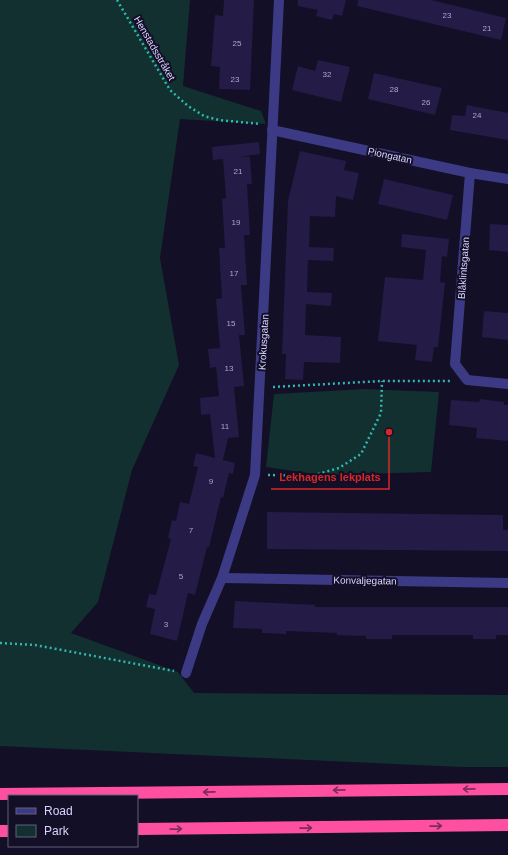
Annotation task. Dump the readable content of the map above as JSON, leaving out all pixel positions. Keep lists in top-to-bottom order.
{
  "streets": {
    "street": [
      "Piongatan",
      "Blåklintsgatan",
      "Krokusgatan",
      "Konvaljegatan"
    ],
    "path": ["Henstadsstråket"]
  },
  "crossings": [
    ["Henstadsstråket", "Piongatan"],
    ["Henstadsstråket", "Krokusgatan"],
    ["Piongatan", "Blåklintsgatan"],
    ["Piongatan", "Krokusgatan"],
    ["Krokusgatan", "Konvaljegatan"]
  ],
  "places": ["Lekhagens lekplats"],
  "house_numbers": [
    "23",
    "21",
    "25",
    "32",
    "23",
    "28",
    "26",
    "24",
    "21",
    "19",
    "17",
    "15",
    "13",
    "11",
    "9",
    "7",
    "5",
    "3"
  ],
  "legend": ["Road", "Park"]
}
